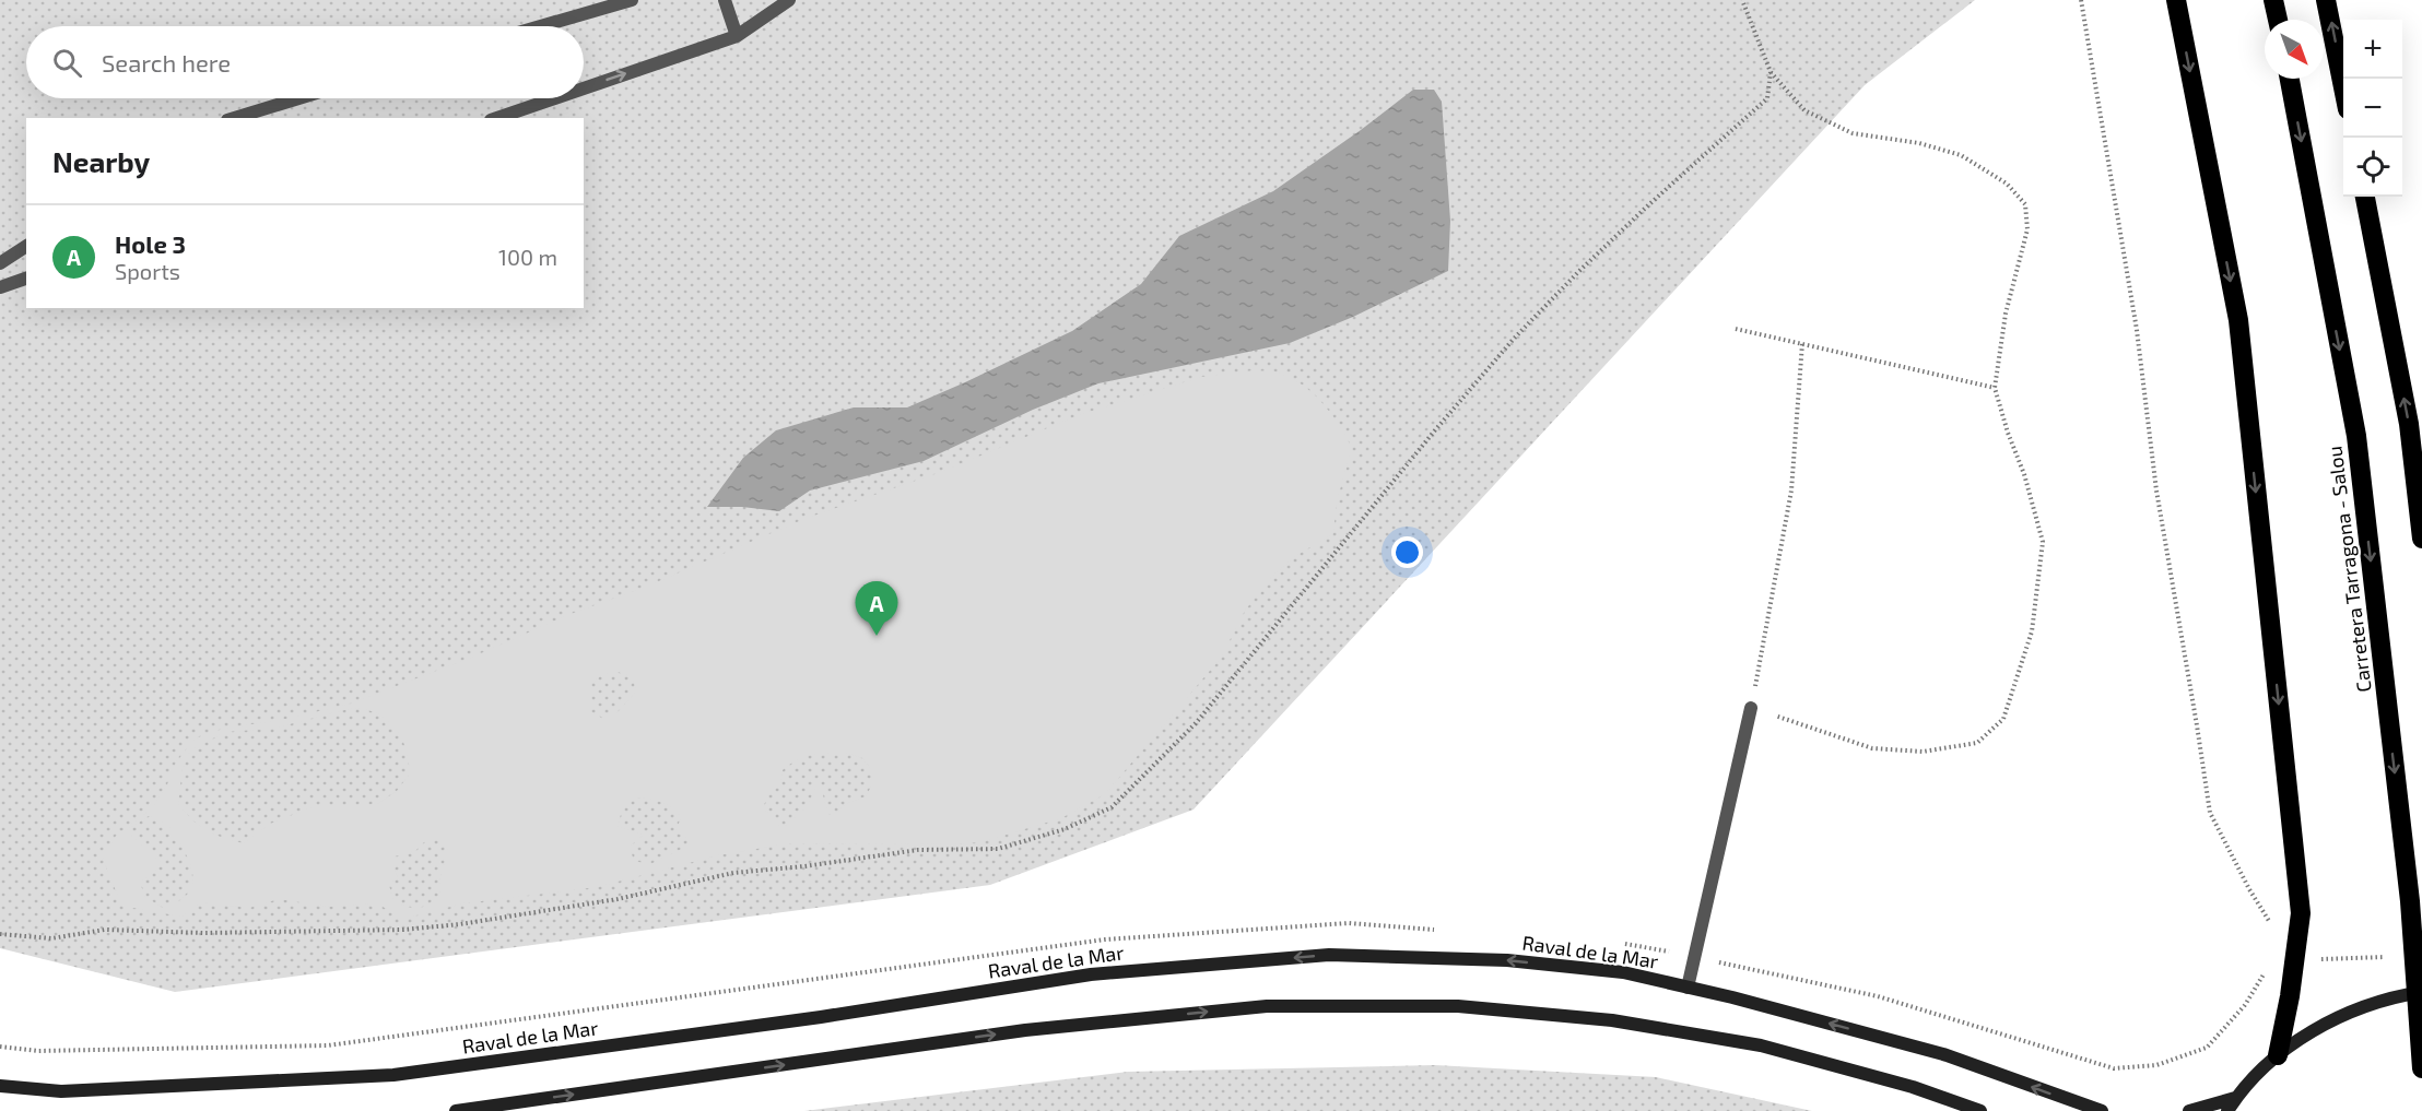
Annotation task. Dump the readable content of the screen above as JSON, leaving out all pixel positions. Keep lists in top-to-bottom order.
{
  "streets": {
    "highway": ["Carretera Tarragona - Salou"],
    "street": ["Raval de la Mar"]
  },
  "north": "bottom right",
  "page": {
    "map_buttons": ["+", "−"],
    "search": "Search here",
    "heading": "Nearby",
    "list": [
      {
        "mark": "A",
        "name": "Hole 3",
        "note": "Sports",
        "value": "100 m"
      }
    ],
    "pins": "A"
  }
}
